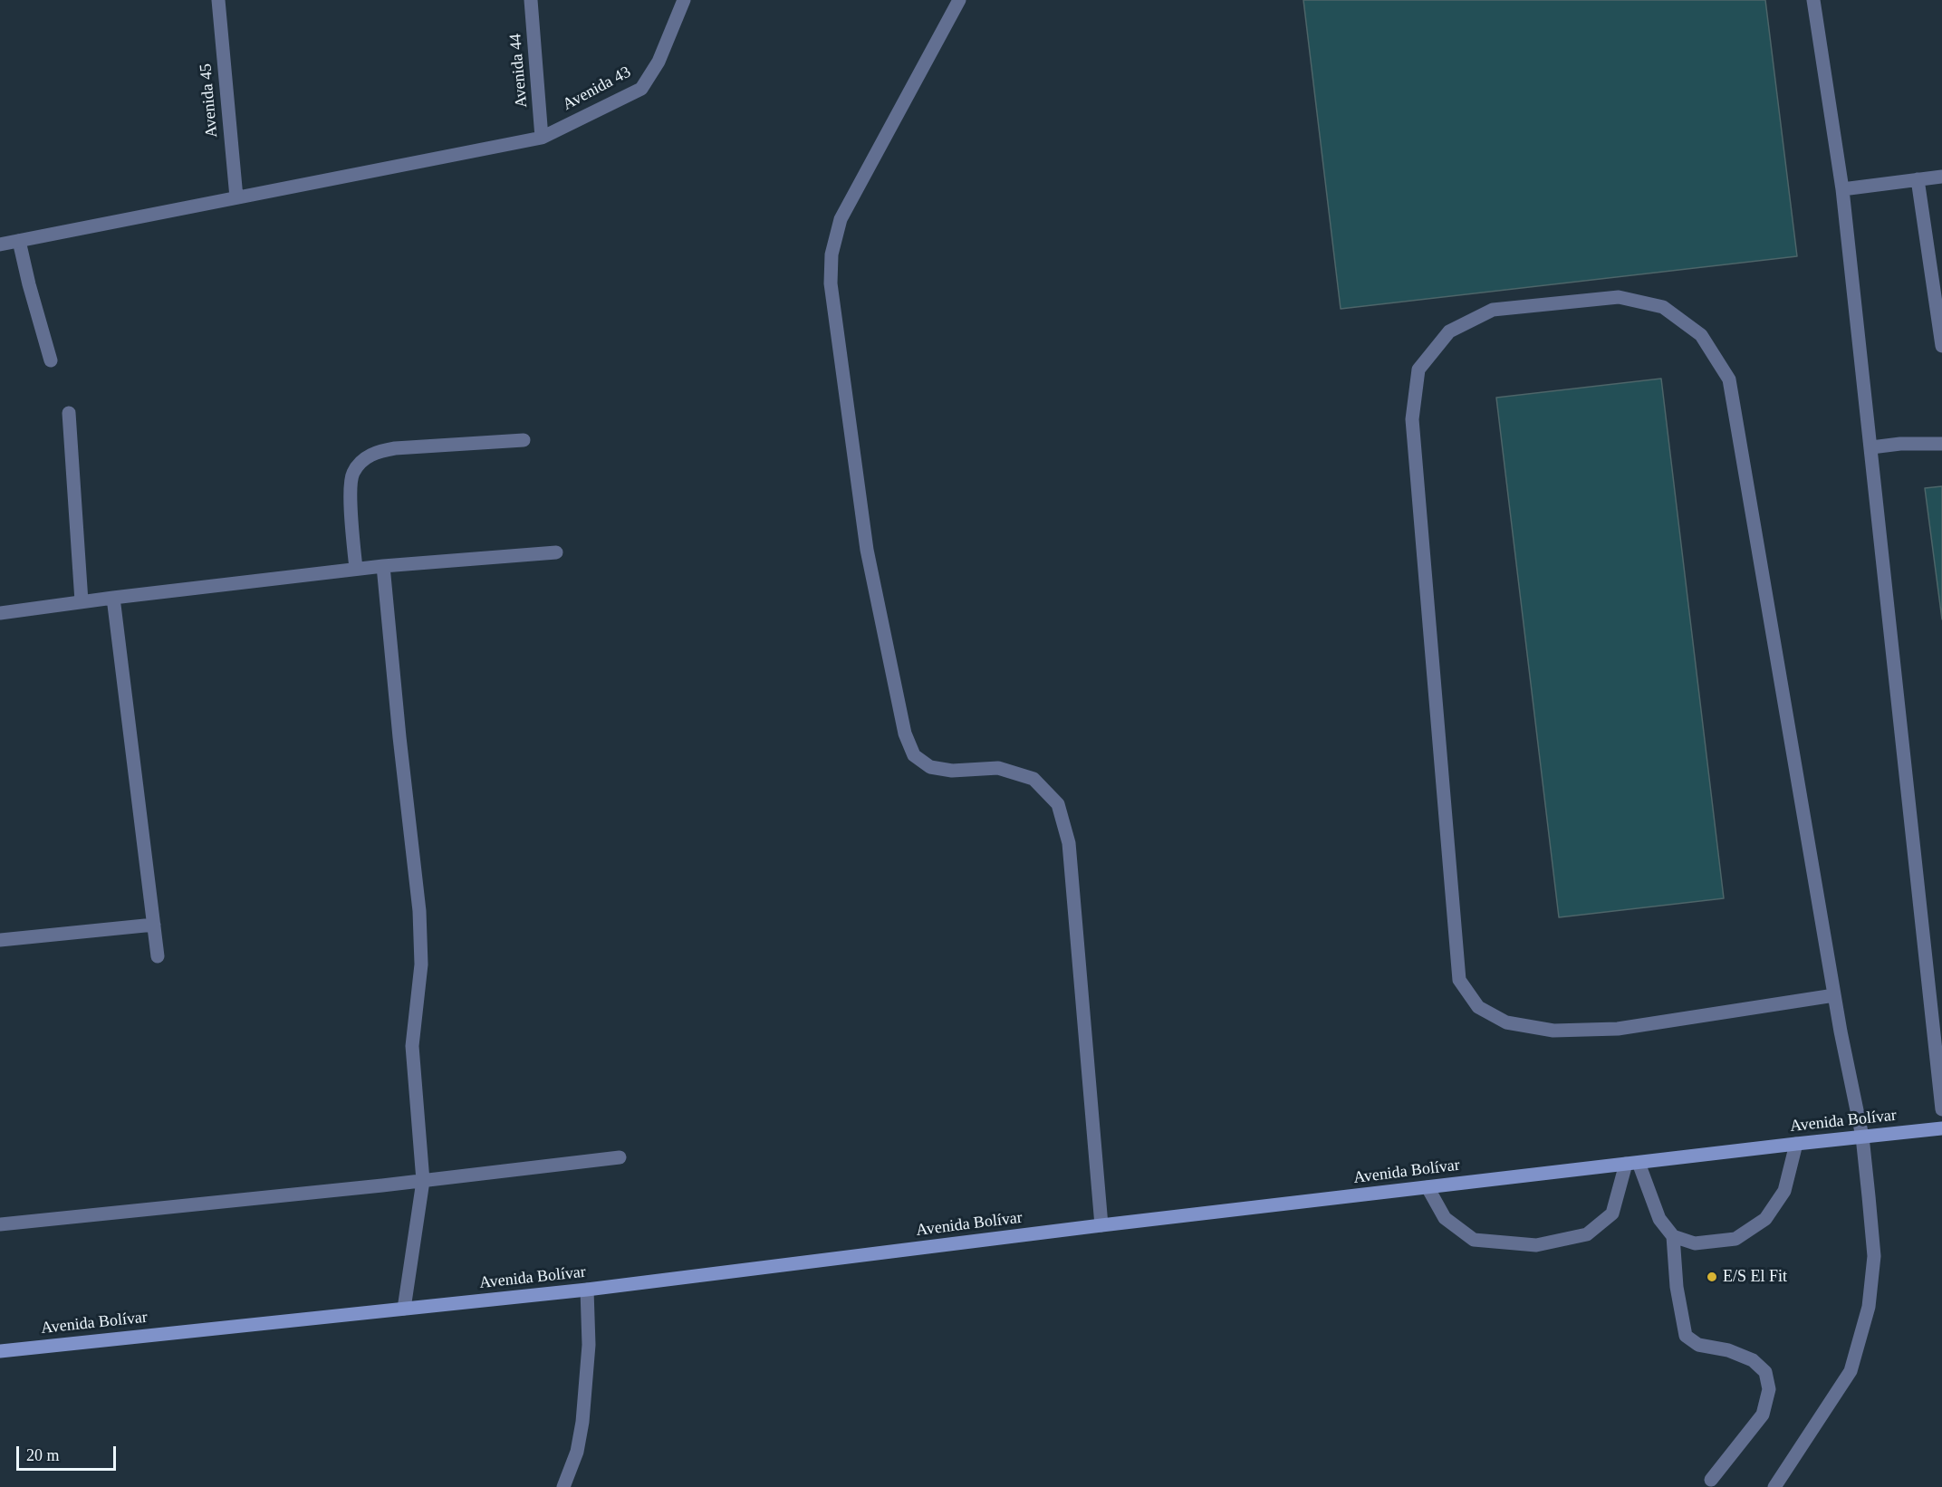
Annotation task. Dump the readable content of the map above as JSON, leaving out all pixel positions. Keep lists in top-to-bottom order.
{
  "streets": {
    "main road": ["Avenida Bolívar"],
    "street": ["Avenida 44", "Avenida 43", "Avenida 45"]
  },
  "crossings": [
    ["Avenida 44", "Avenida 43"],
    ["Avenida 43", "Avenida 45"]
  ],
  "places": ["E/S El Fit"],
  "scale_bar": "20 m"
}
